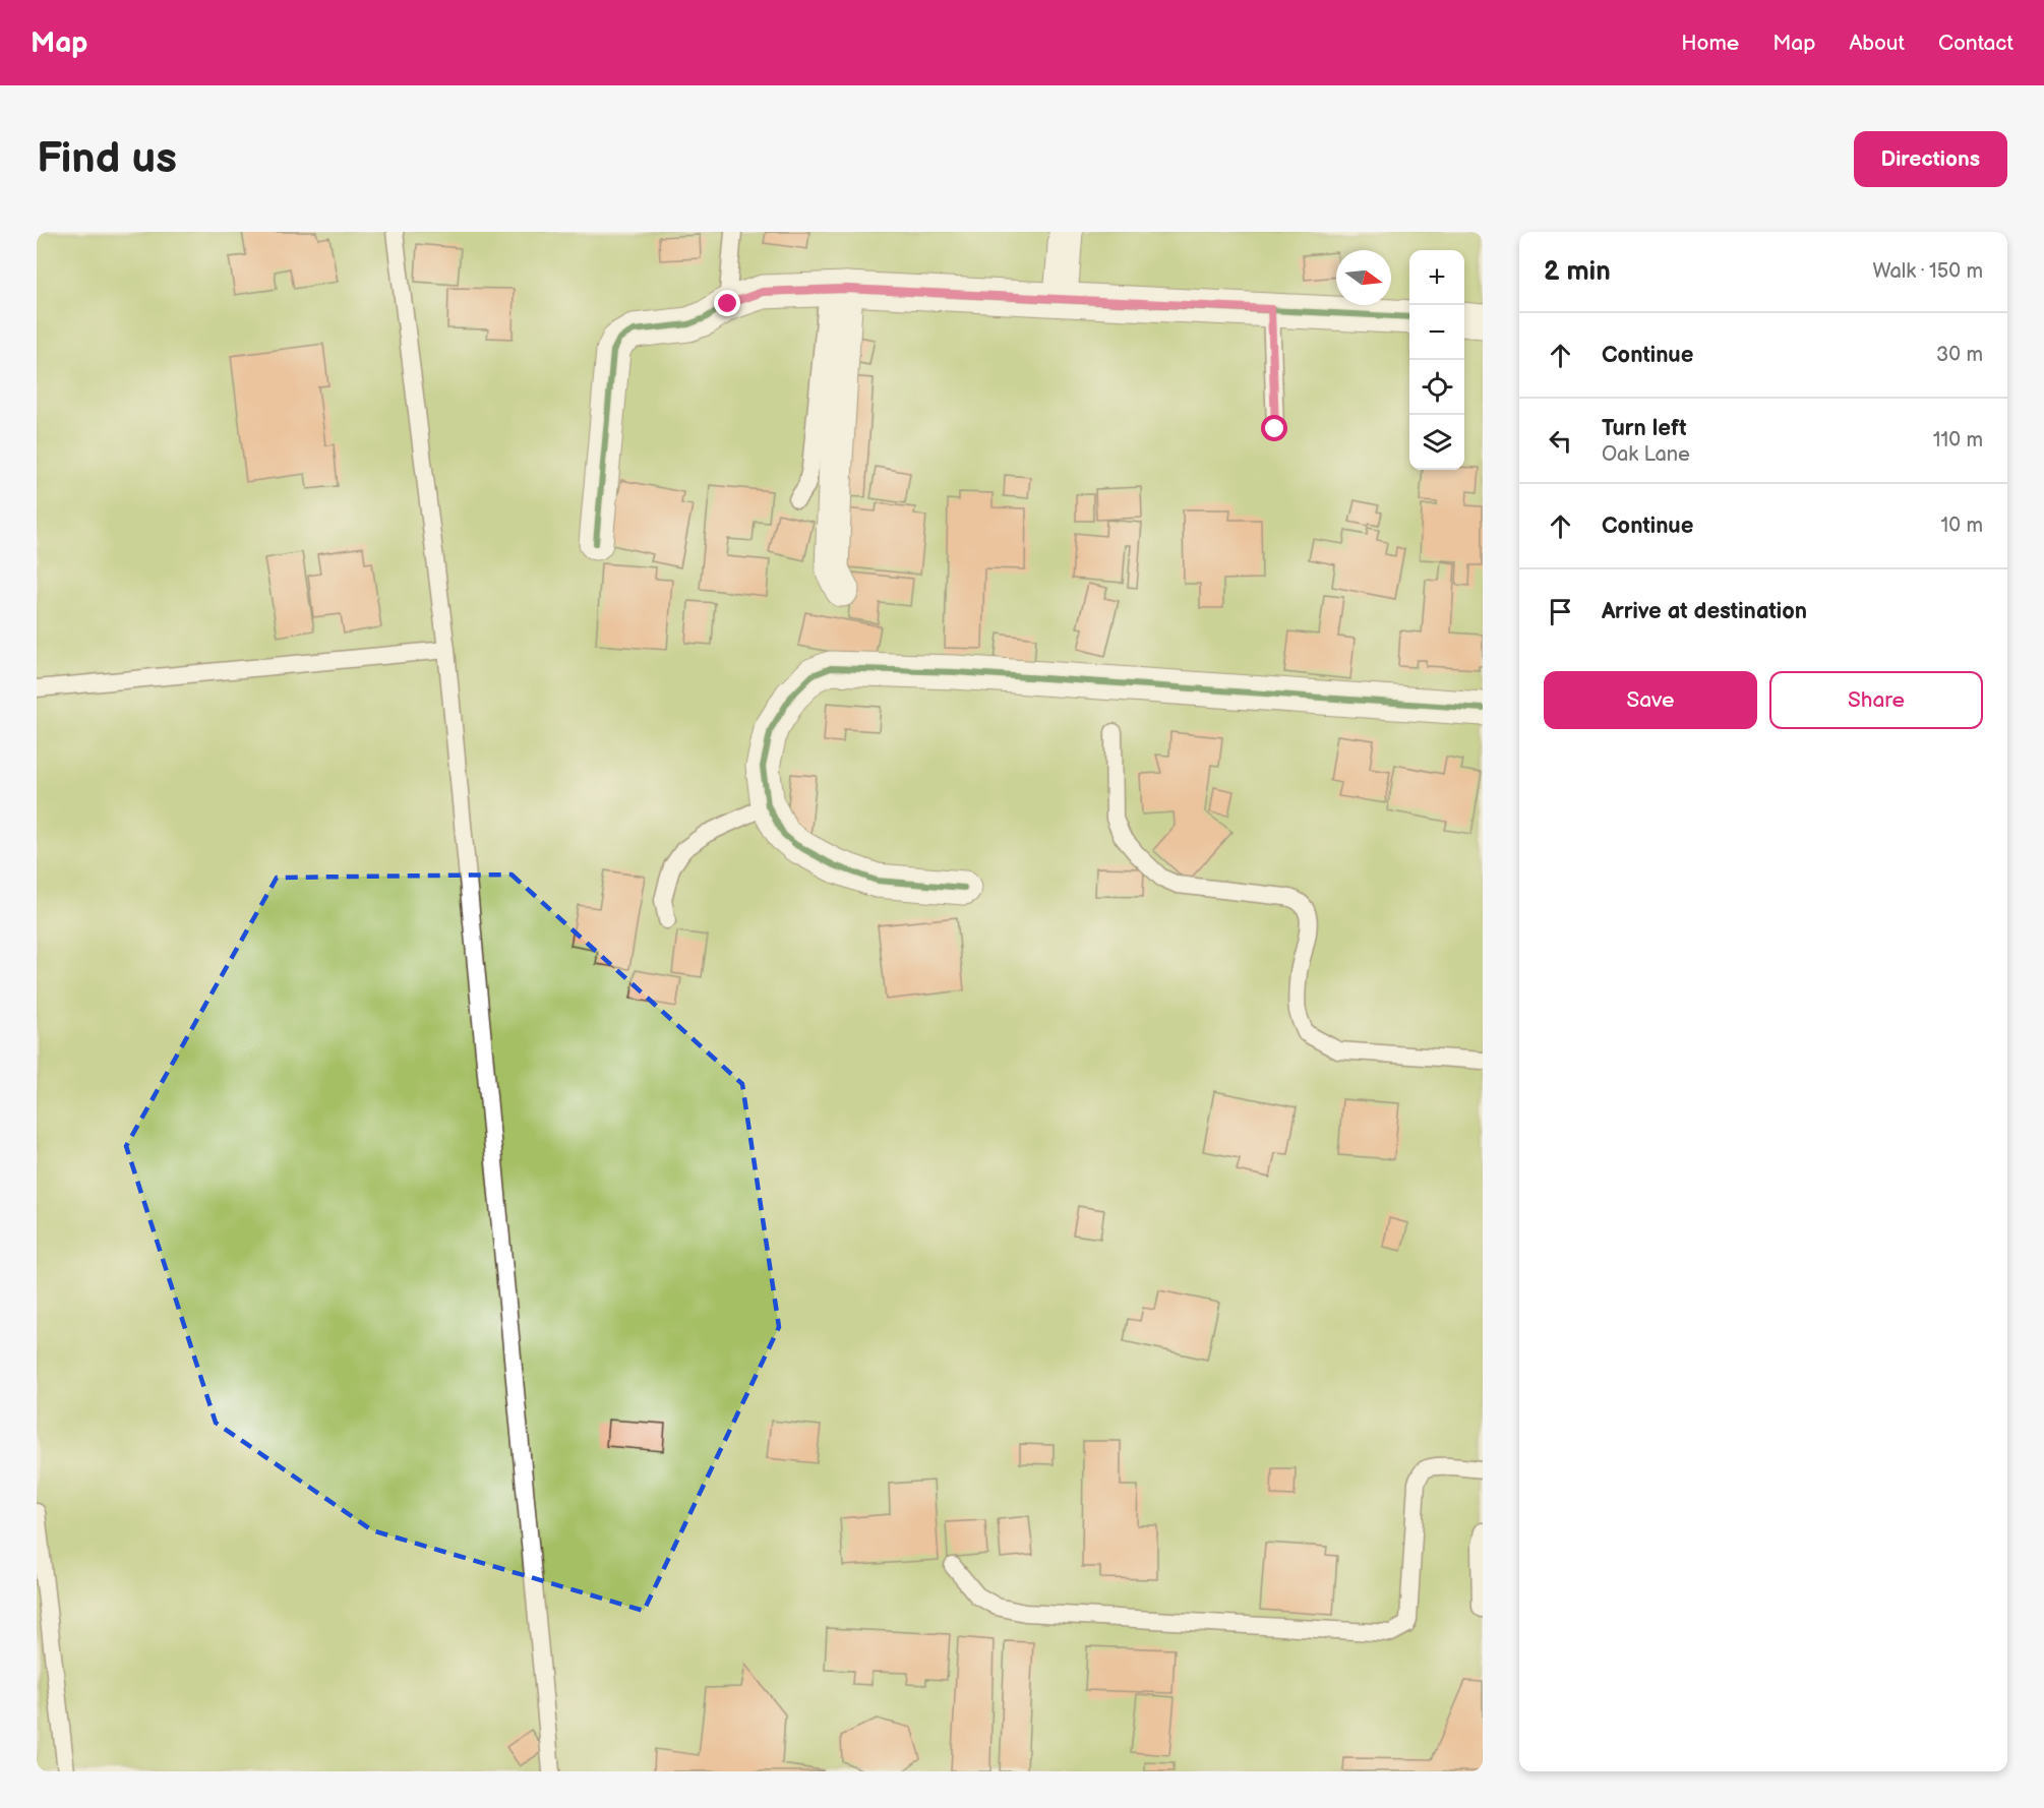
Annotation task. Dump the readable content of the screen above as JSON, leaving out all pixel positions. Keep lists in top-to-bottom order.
{
  "north": "right",
  "page": {
    "header": "Map",
    "nav": [
      "Home",
      "Map",
      "About",
      "Contact"
    ],
    "buttons": [
      "Directions",
      ["Save", "Share"]
    ],
    "title": "Find us",
    "heading": ["2 min", "Walk · 150 m"],
    "map_buttons": ["+", "−"],
    "list": [
      ["Continue", "30 m"],
      ["Turn left", "Oak Lane", "110 m"],
      ["Continue", "10 m"],
      "Arrive at destination"
    ]
  }
}
